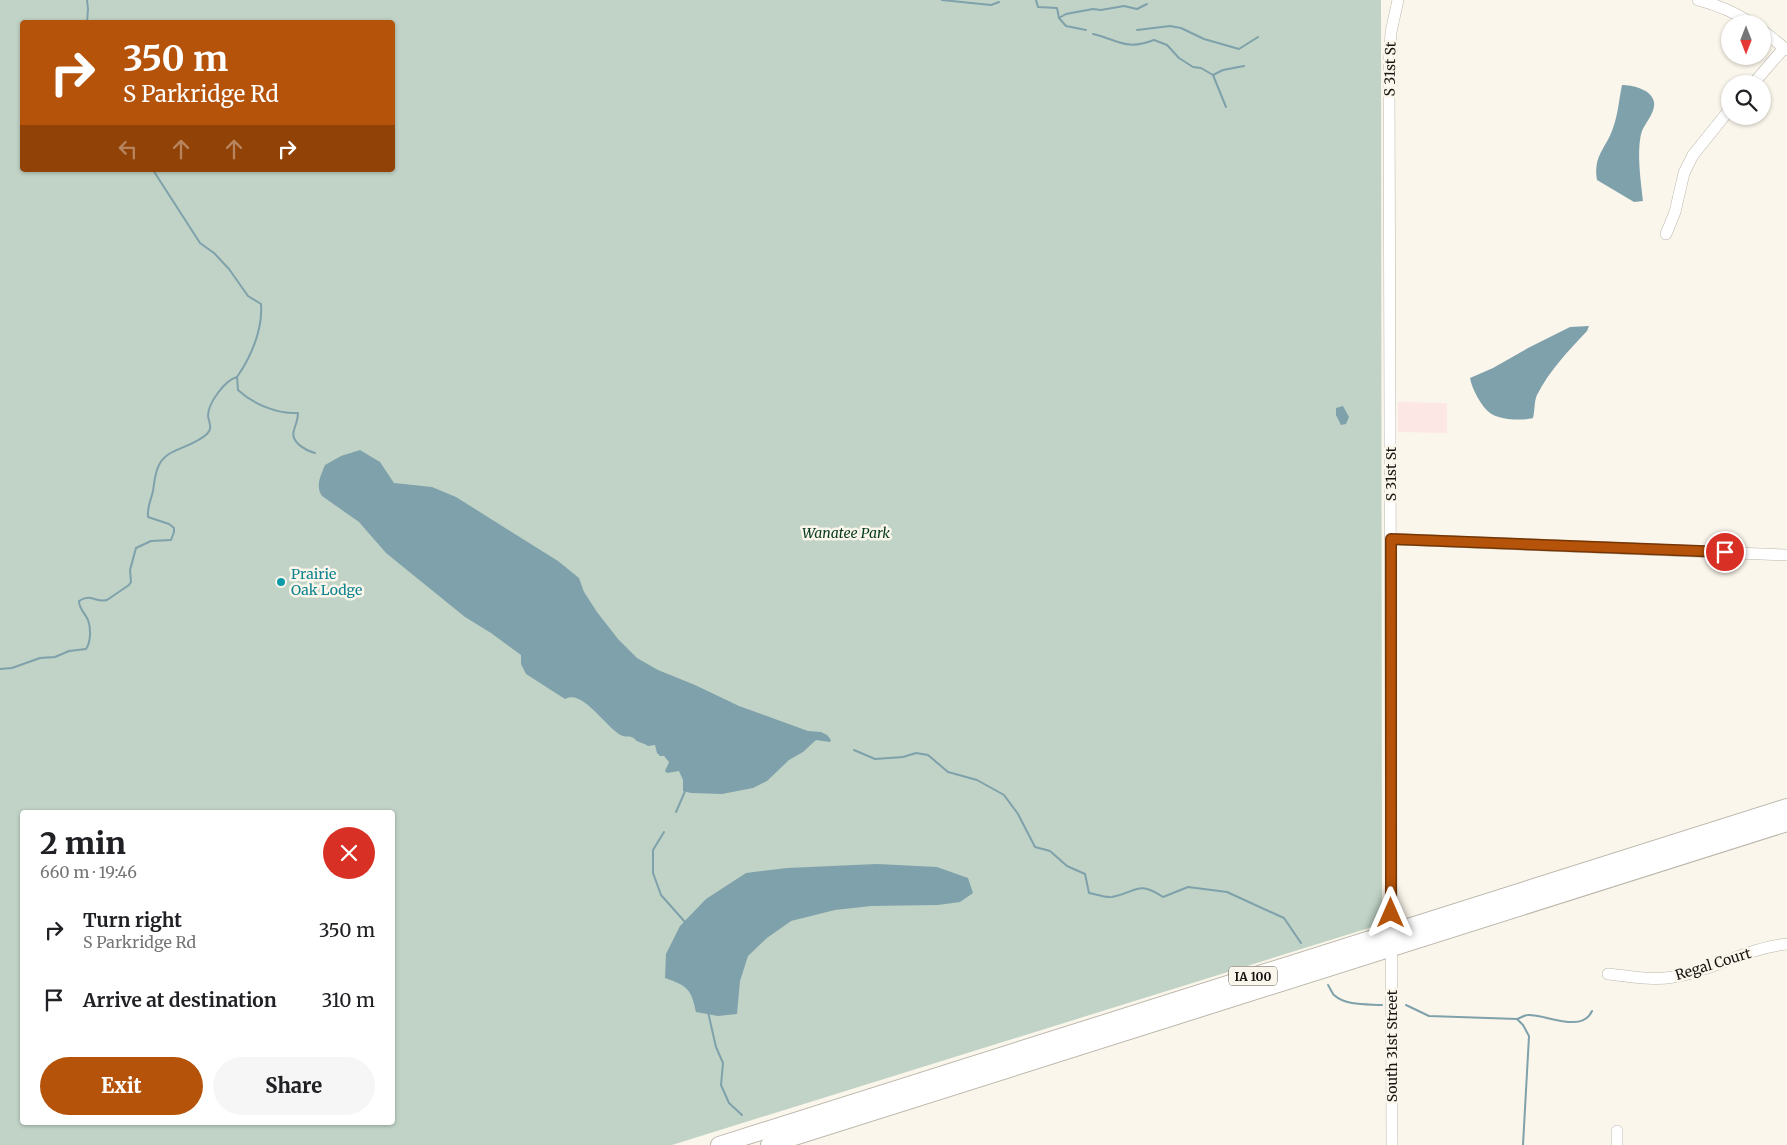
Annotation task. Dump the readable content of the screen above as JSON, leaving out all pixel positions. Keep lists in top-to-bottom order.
{
  "streets": {
    "highway": ["IA 100"],
    "street": ["S 31st St", "Regal Court", "South 31st Street"]
  },
  "crossings": [
    ["S 31st St", "IA 100"],
    ["S 31st St", "South 31st Street"],
    ["IA 100", "South 31st Street"]
  ],
  "parks": ["Wanatee Park"],
  "places": ["Prairie Oak Lodge"],
  "north": "bottom",
  "page": {
    "turn": ["350 m", "S Parkridge Rd"],
    "heading": ["2 min", "660 m · 19:46"],
    "list": [
      {
        "name": "Turn right",
        "note": "S Parkridge Rd",
        "value": "350 m"
      },
      {
        "name": "Arrive at destination",
        "value": "310 m"
      }
    ],
    "buttons": ["Exit", "Share"]
  }
}
